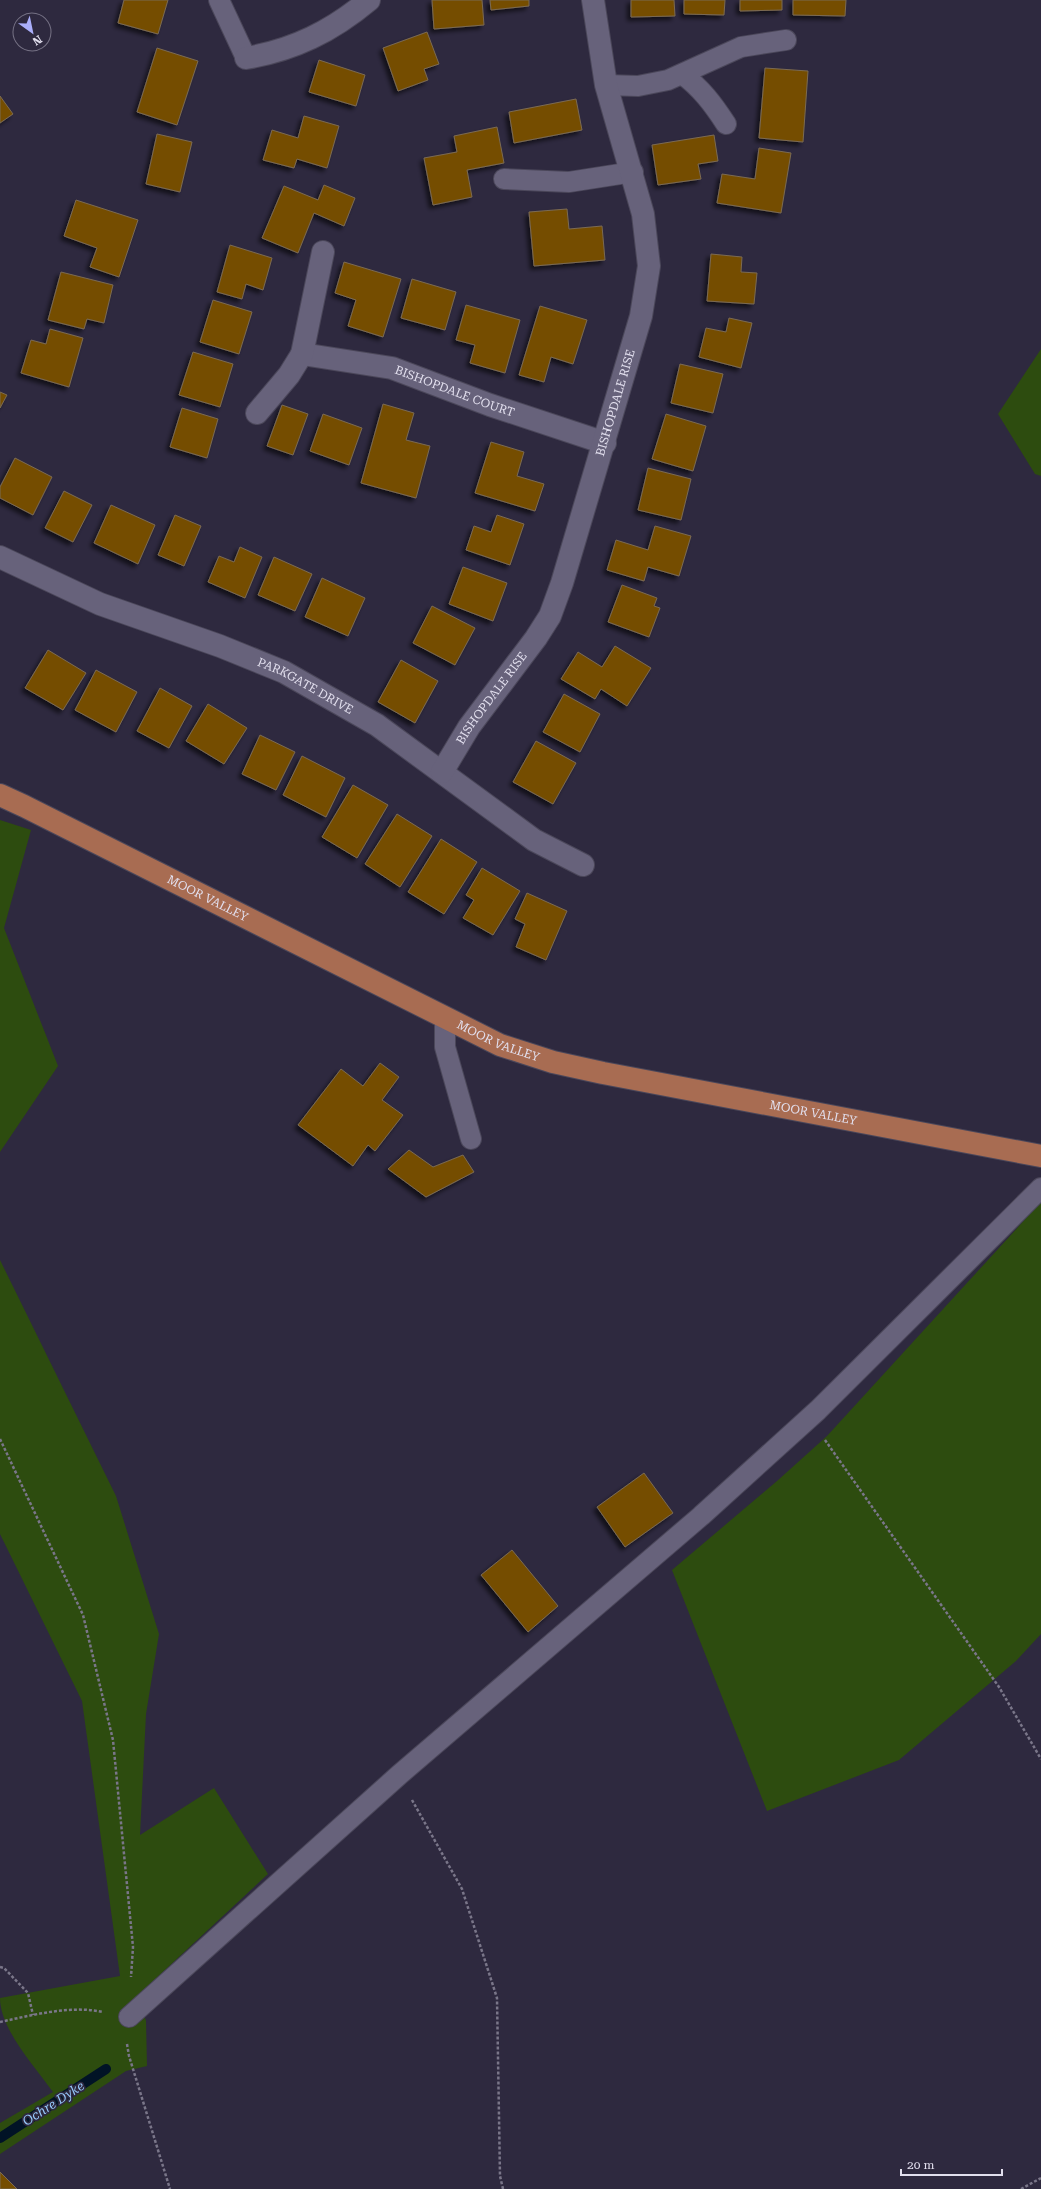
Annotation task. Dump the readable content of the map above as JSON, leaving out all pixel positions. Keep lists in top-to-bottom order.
{
  "streets": {
    "main road": ["MOOR VALLEY"],
    "street": ["BISHOPDALE COURT", "BISHOPDALE RISE", "PARKGATE DRIVE"]
  },
  "crossings": [
    ["BISHOPDALE COURT", "BISHOPDALE RISE"],
    ["BISHOPDALE RISE", "PARKGATE DRIVE"]
  ],
  "water": ["Ochre Dyke"],
  "scale_bar": "20 m",
  "north": "bottom right"
}
